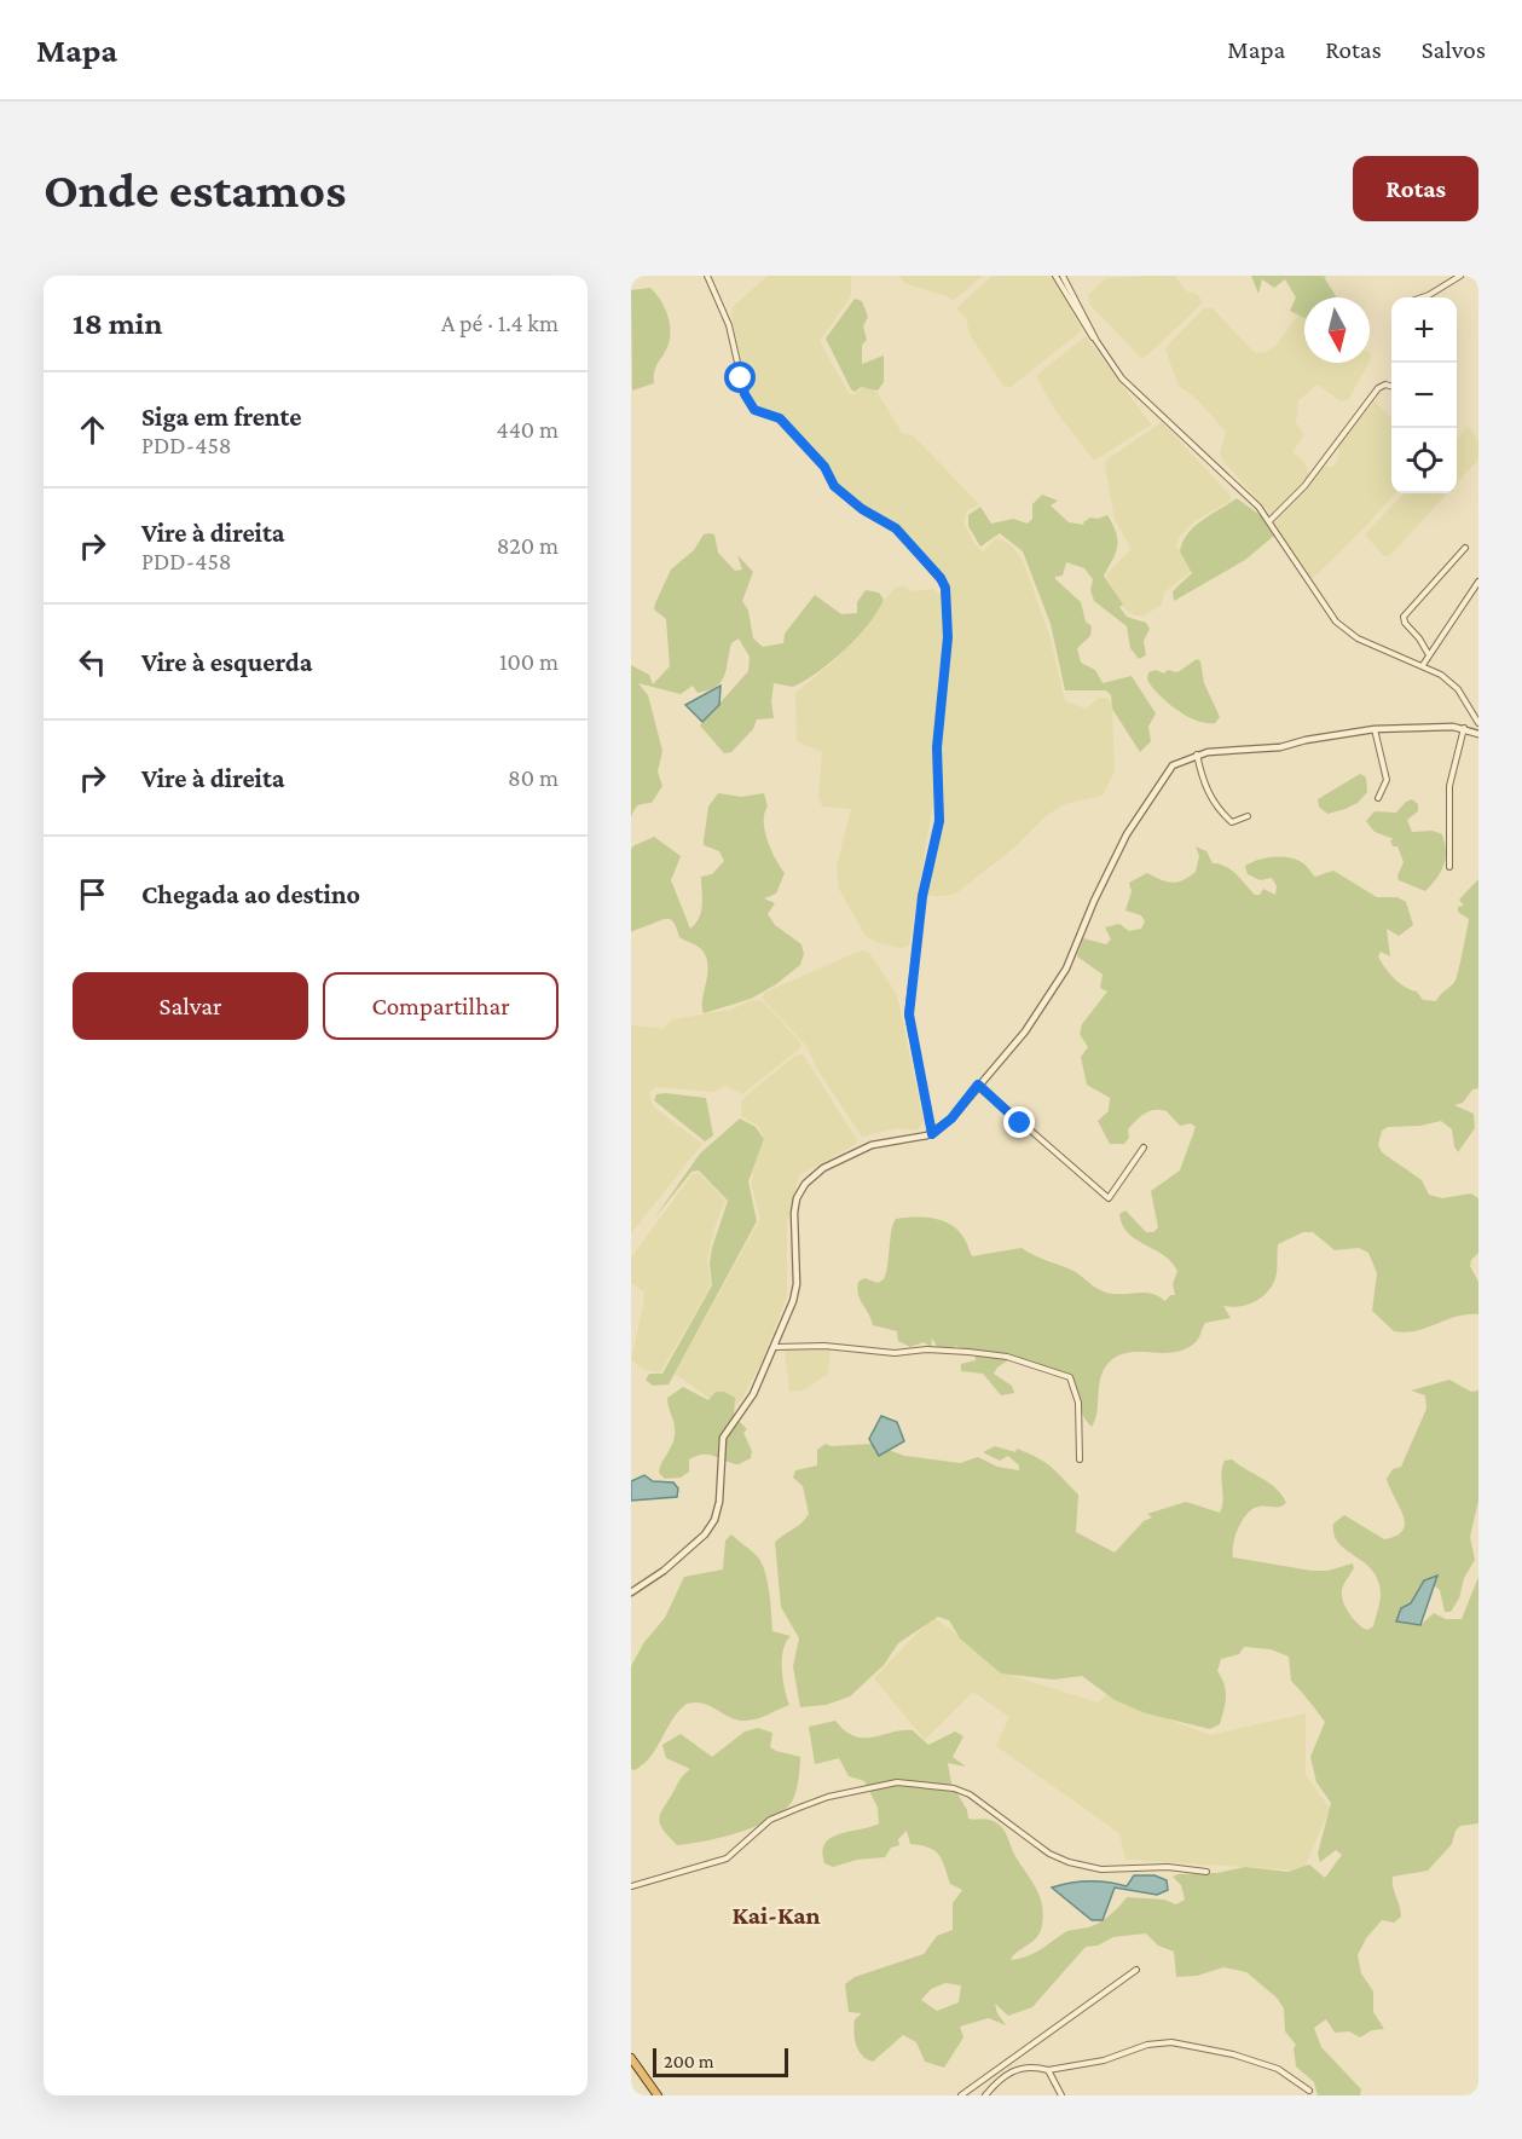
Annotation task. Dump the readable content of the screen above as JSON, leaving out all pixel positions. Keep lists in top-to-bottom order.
{
  "districts": ["Kai-Kan"],
  "scale_bar": "200 m",
  "north": "bottom",
  "page": {
    "header": "Mapa",
    "nav": ["Mapa", "Rotas", "Salvos"],
    "buttons": [
      "Rotas",
      ["Salvar", "Compartilhar"]
    ],
    "title": "Onde estamos",
    "heading": ["18 min", "A pé · 1.4 km"],
    "map_buttons": ["+", "−"],
    "list": [
      ["Siga em frente", "PDD-458", "440 m"],
      ["Vire à direita", "PDD-458", "820 m"],
      ["Vire à esquerda", "100 m"],
      ["Vire à direita", "80 m"],
      "Chegada ao destino"
    ],
    "scale": "200 m"
  }
}
